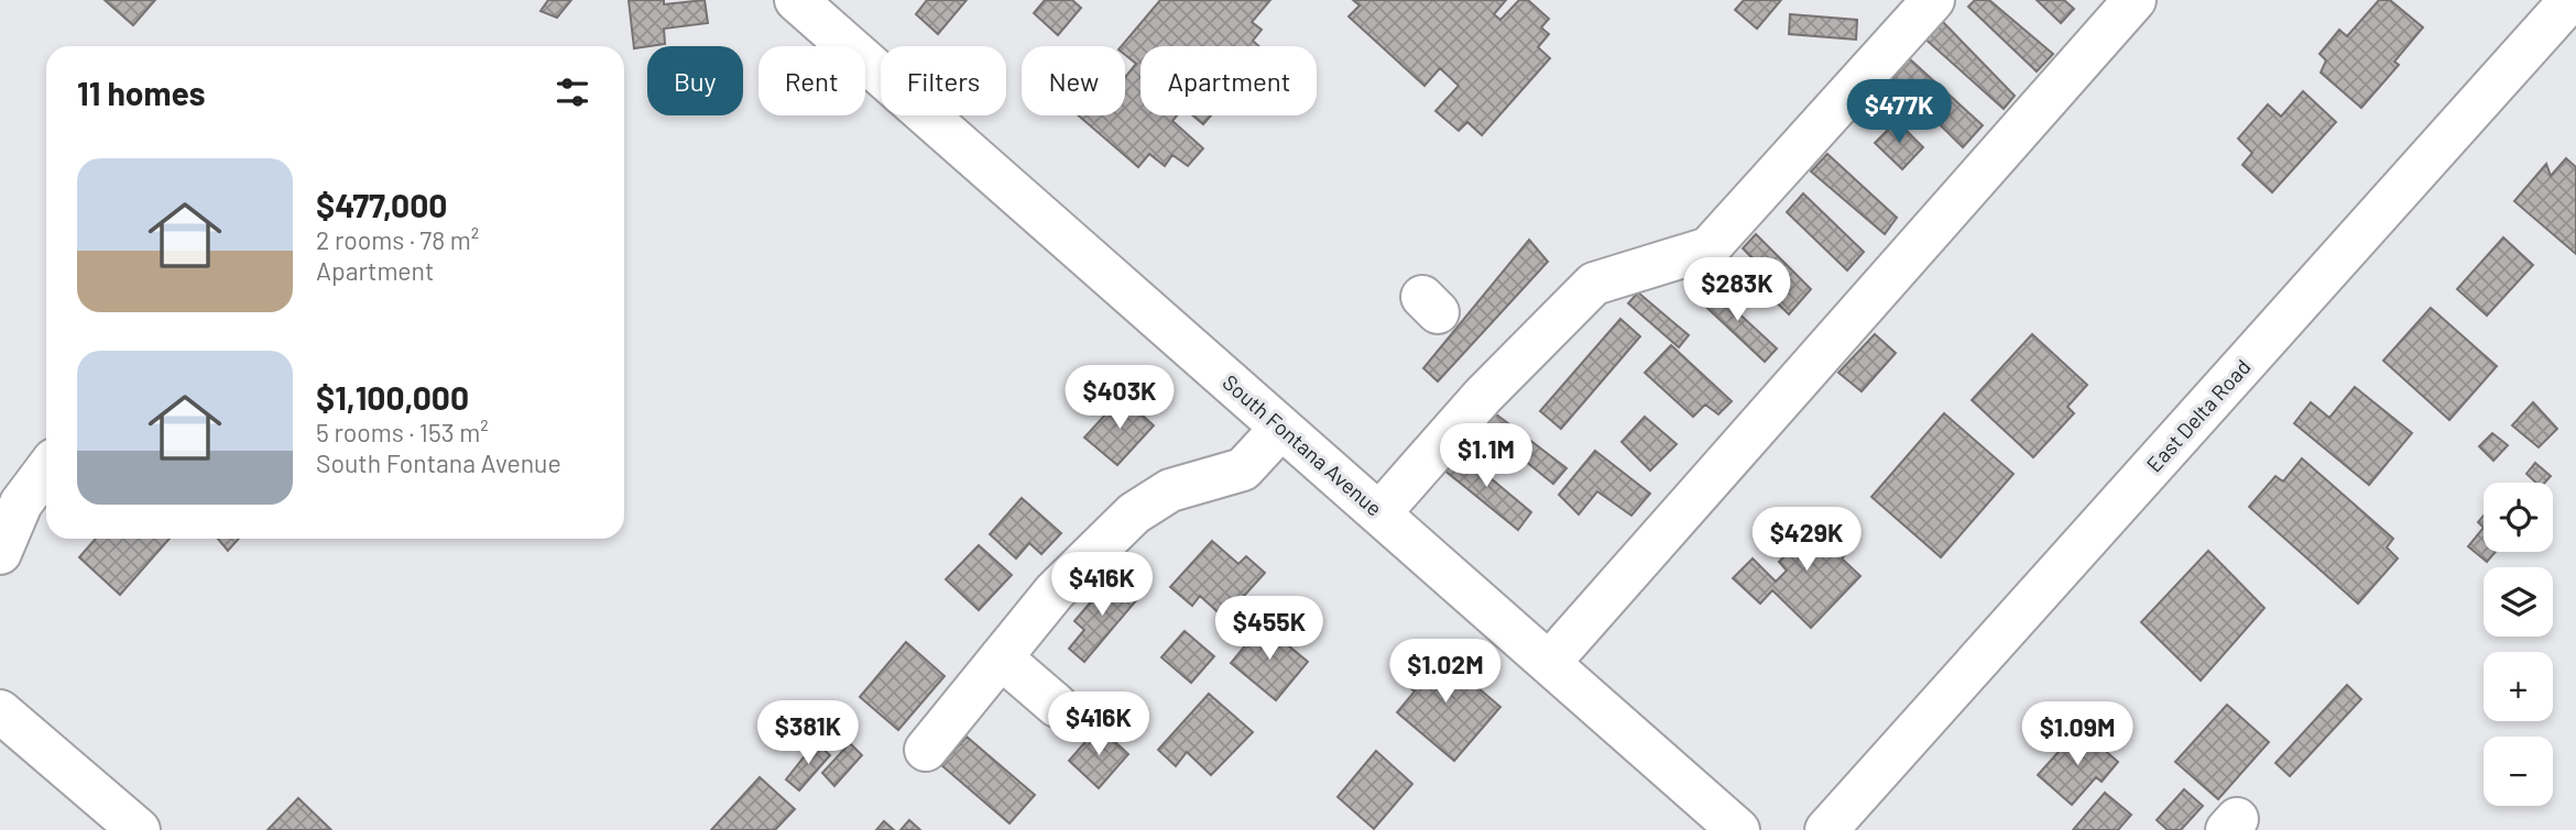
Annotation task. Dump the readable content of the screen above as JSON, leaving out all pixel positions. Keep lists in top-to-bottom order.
{
  "streets": {
    "street": ["East Delta Road", "South Fontana Avenue"]
  },
  "page": {
    "chip": [
      "Buy",
      "Rent",
      "Filters",
      "New",
      "Apartment"
    ],
    "heading": "11 homes",
    "price": [
      "$477K",
      "$283K",
      "$403K",
      "$1.1M",
      "$429K",
      "$416K",
      "$455K",
      "$1.02M",
      "$416K",
      "$381K",
      "$1.09M"
    ],
    "list": [
      {
        "name": "$477,000",
        "note": "2 rooms · 78 m² · Apartment"
      },
      {
        "name": "$1,100,000",
        "note": "5 rooms · 153 m² · South Fontana Avenue"
      }
    ],
    "map_buttons": ["+", "−"]
  }
}
